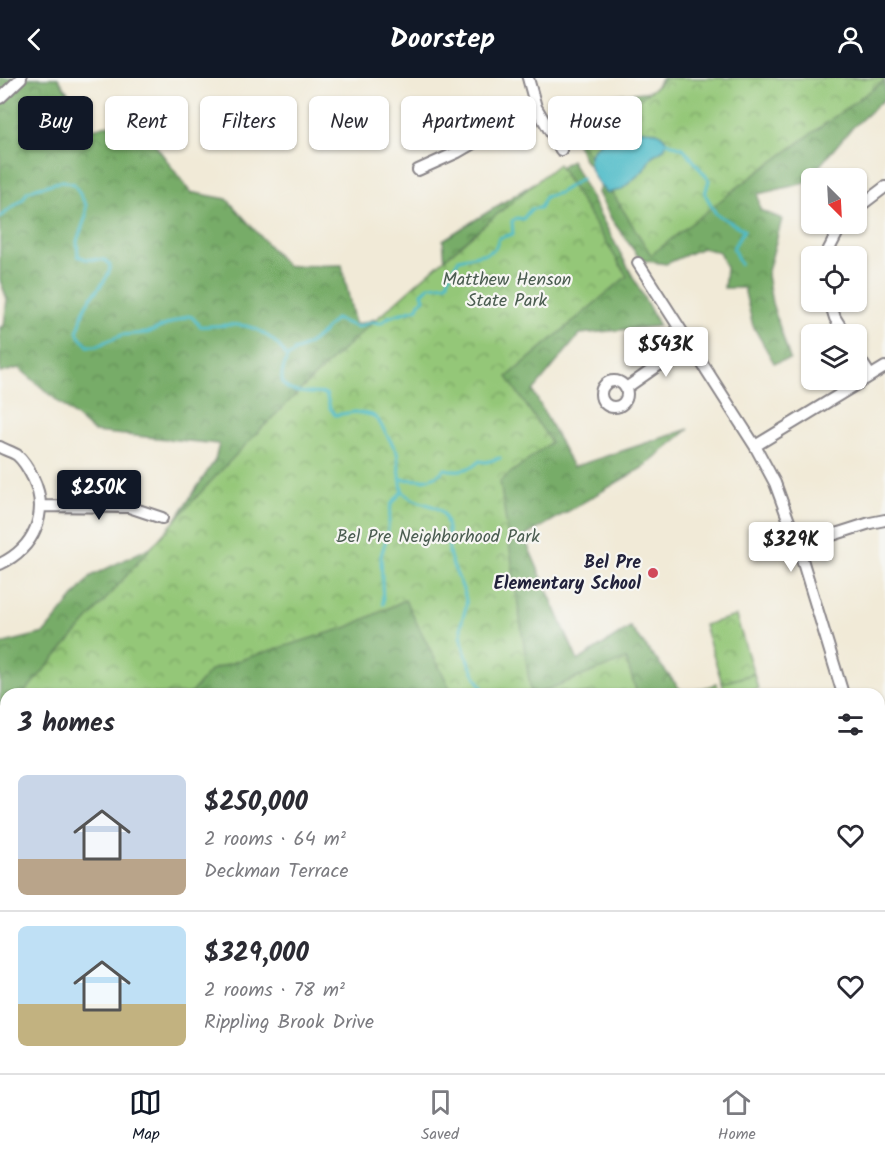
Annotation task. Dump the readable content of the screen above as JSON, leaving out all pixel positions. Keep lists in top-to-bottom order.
{
  "parks": ["Matthew Henson State Park", "Bel Pre Neighborhood Park"],
  "places": ["Bel Pre Elementary School"],
  "north": "bottom right",
  "page": {
    "header": "Doorstep",
    "chip": [
      "Buy",
      "Rent",
      "Filters",
      "New",
      "Apartment",
      "House"
    ],
    "price": ["$543K", "$250K", "$329K"],
    "heading": "3 homes",
    "list": [
      {
        "name": "$250,000",
        "note": "2 rooms · 64 m² · Deckman Terrace"
      },
      {
        "name": "$329,000",
        "note": "2 rooms · 78 m² · Rippling Brook Drive"
      }
    ],
    "tabs": ["Map", "Saved", "Home"]
  }
}
